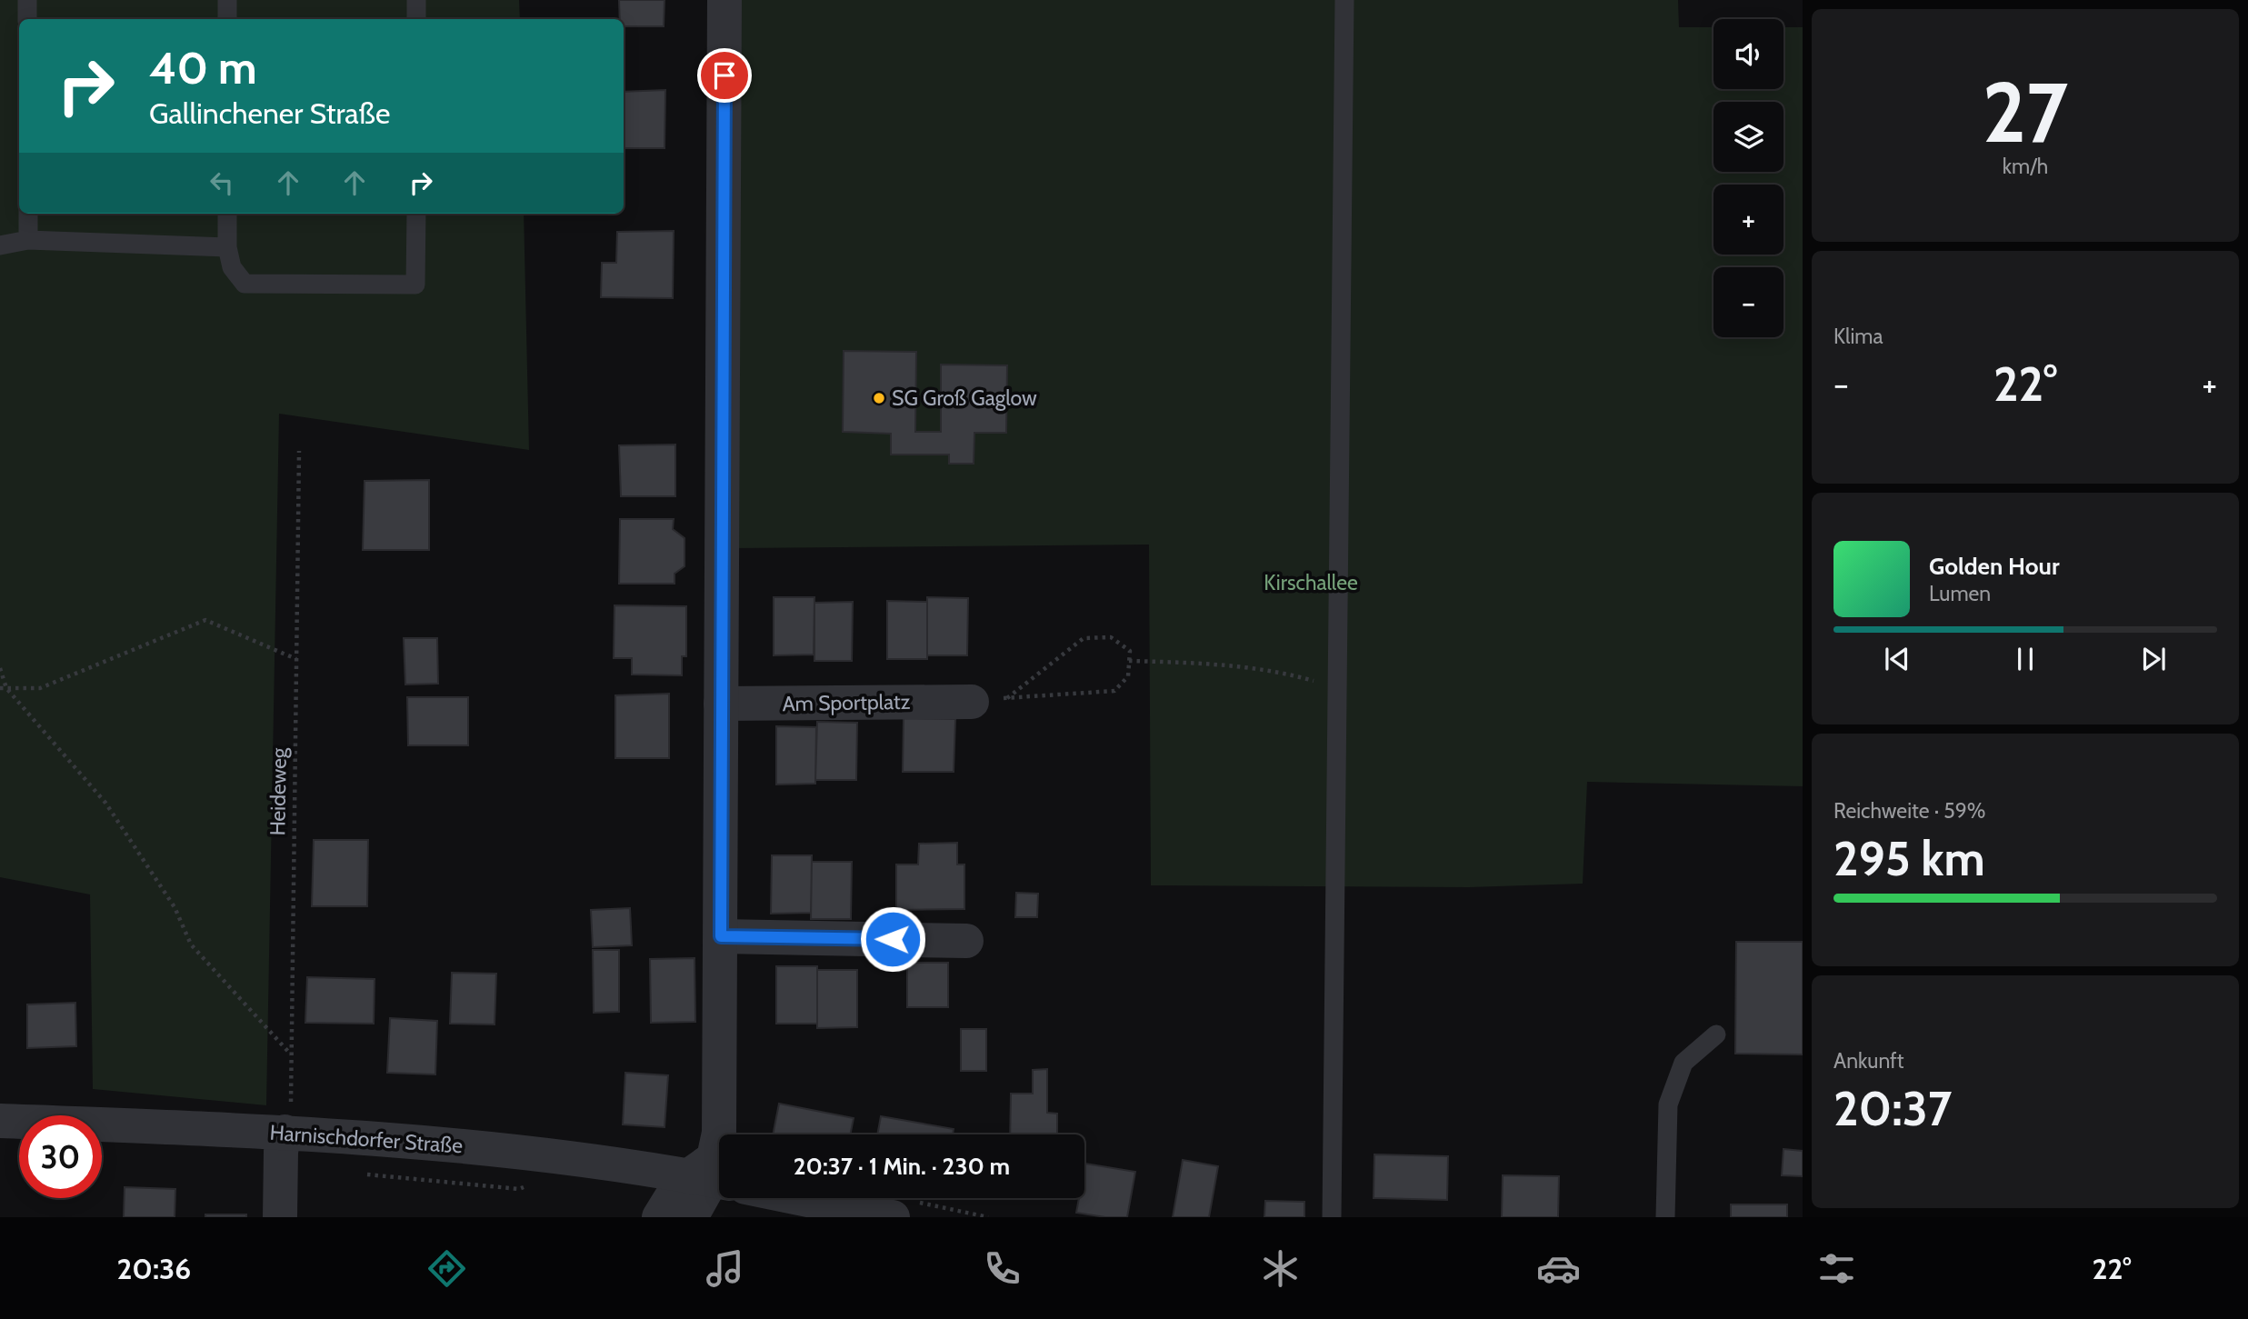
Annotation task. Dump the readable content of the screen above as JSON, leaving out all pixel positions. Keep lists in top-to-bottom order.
{
  "streets": {
    "street": ["Am Sportplatz", "Harnischdorfer Straße"],
    "path": ["Heideweg"]
  },
  "crossings": [
    ["Heideweg", "Harnischdorfer Straße"]
  ],
  "parks": ["Kirschallee"],
  "places": ["SG Groß Gaglow"],
  "page": {
    "tile": [
      ["27", "km/h"],
      "Klima",
      ["Reichweite · 59%", "295 km"],
      ["Ankunft", "20:37"]
    ],
    "map_buttons": ["+", "−"],
    "turn": ["40 m", "Gallinchener Straße"],
    "heat": ["−", "22°", "+"],
    "song": ["Golden Hour", "Lumen"],
    "limit": "30",
    "trip": "20:37 · 1 Min. · 230 m",
    "tabs": ["20:36", "22°"]
  }
}
